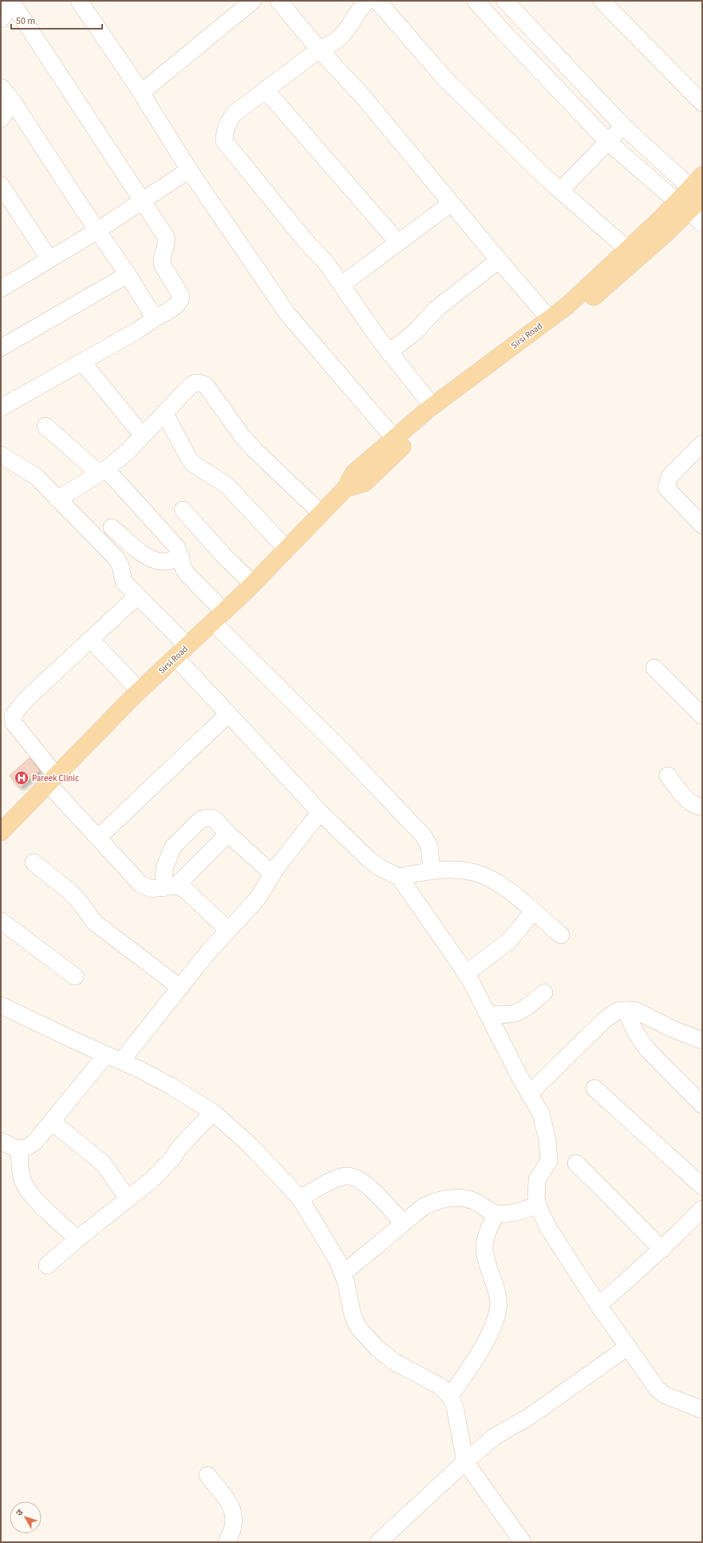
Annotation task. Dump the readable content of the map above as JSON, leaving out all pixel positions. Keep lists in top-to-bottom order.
{
  "streets": {
    "main road": ["Sirsi Road"]
  },
  "places": {
    "hospital": ["Pareek Clinic"]
  },
  "scale_bar": "50 m",
  "north": "top left"
}
